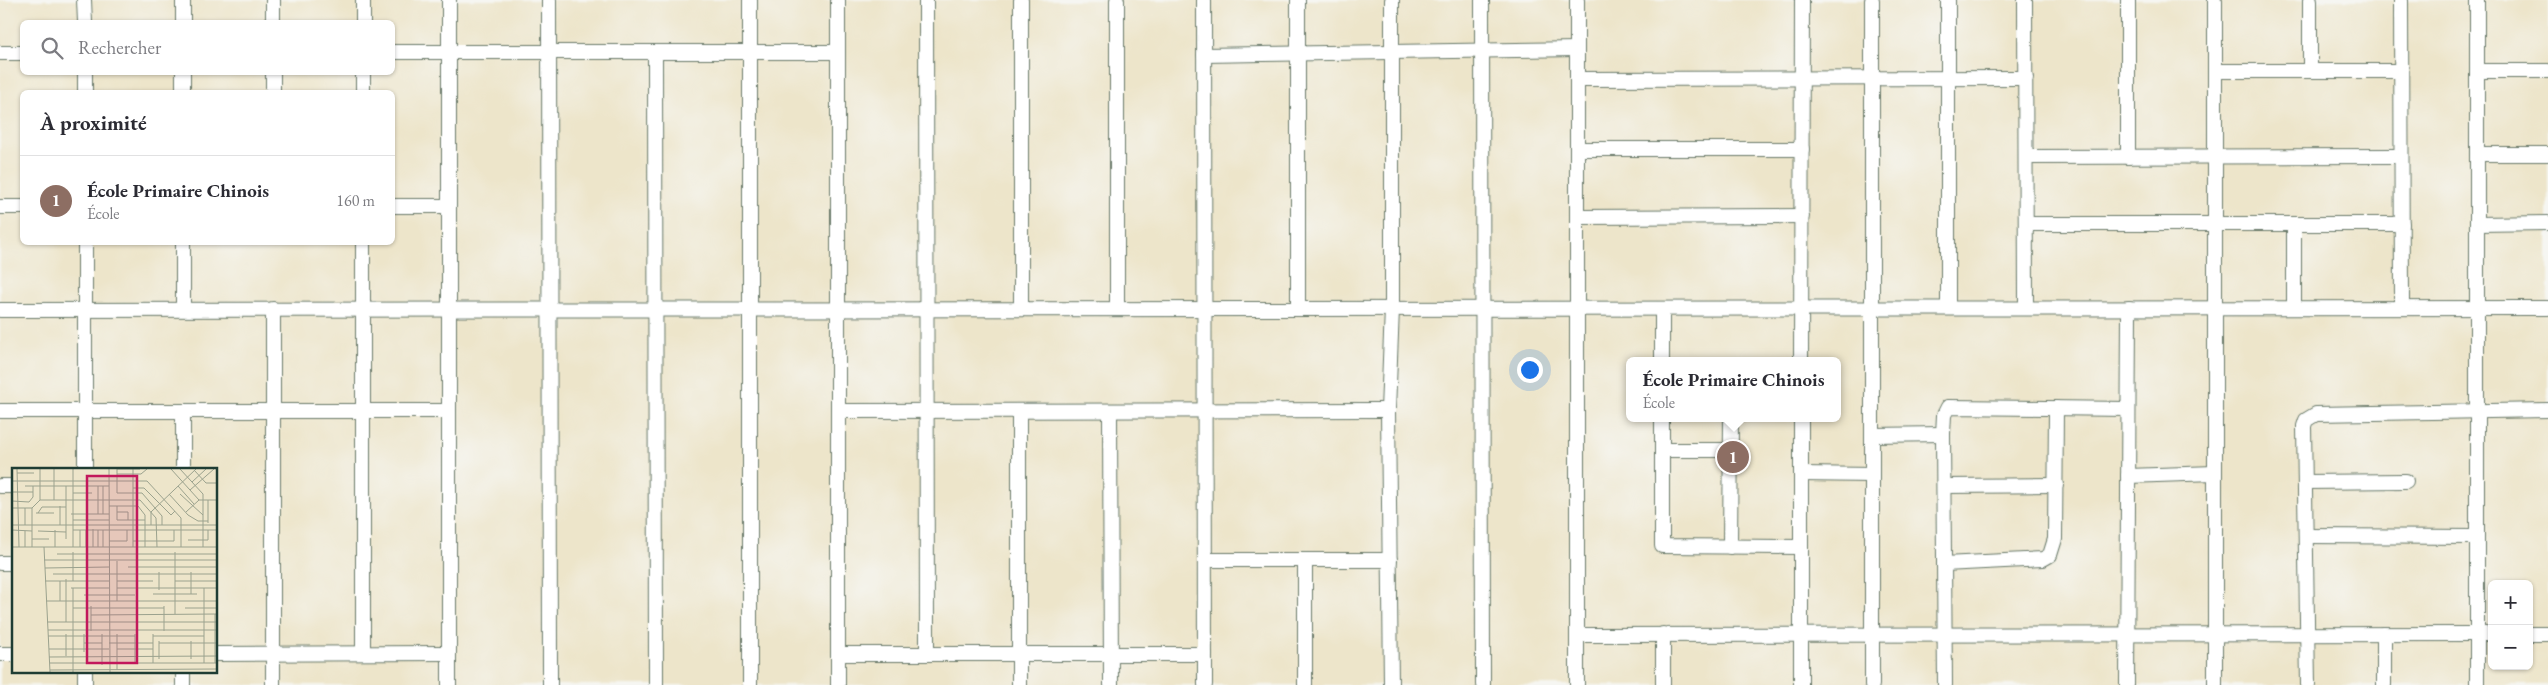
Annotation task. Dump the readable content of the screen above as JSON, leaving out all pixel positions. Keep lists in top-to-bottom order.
{
  "page": {
    "search": "Rechercher",
    "heading": "À proximité",
    "list": [
      {
        "mark": "1",
        "name": "École Primaire Chinois",
        "note": "École",
        "value": "160 m"
      }
    ],
    "popup": ["École Primaire Chinois", "École"],
    "pins": "1",
    "map_buttons": ["+", "−"]
  }
}
